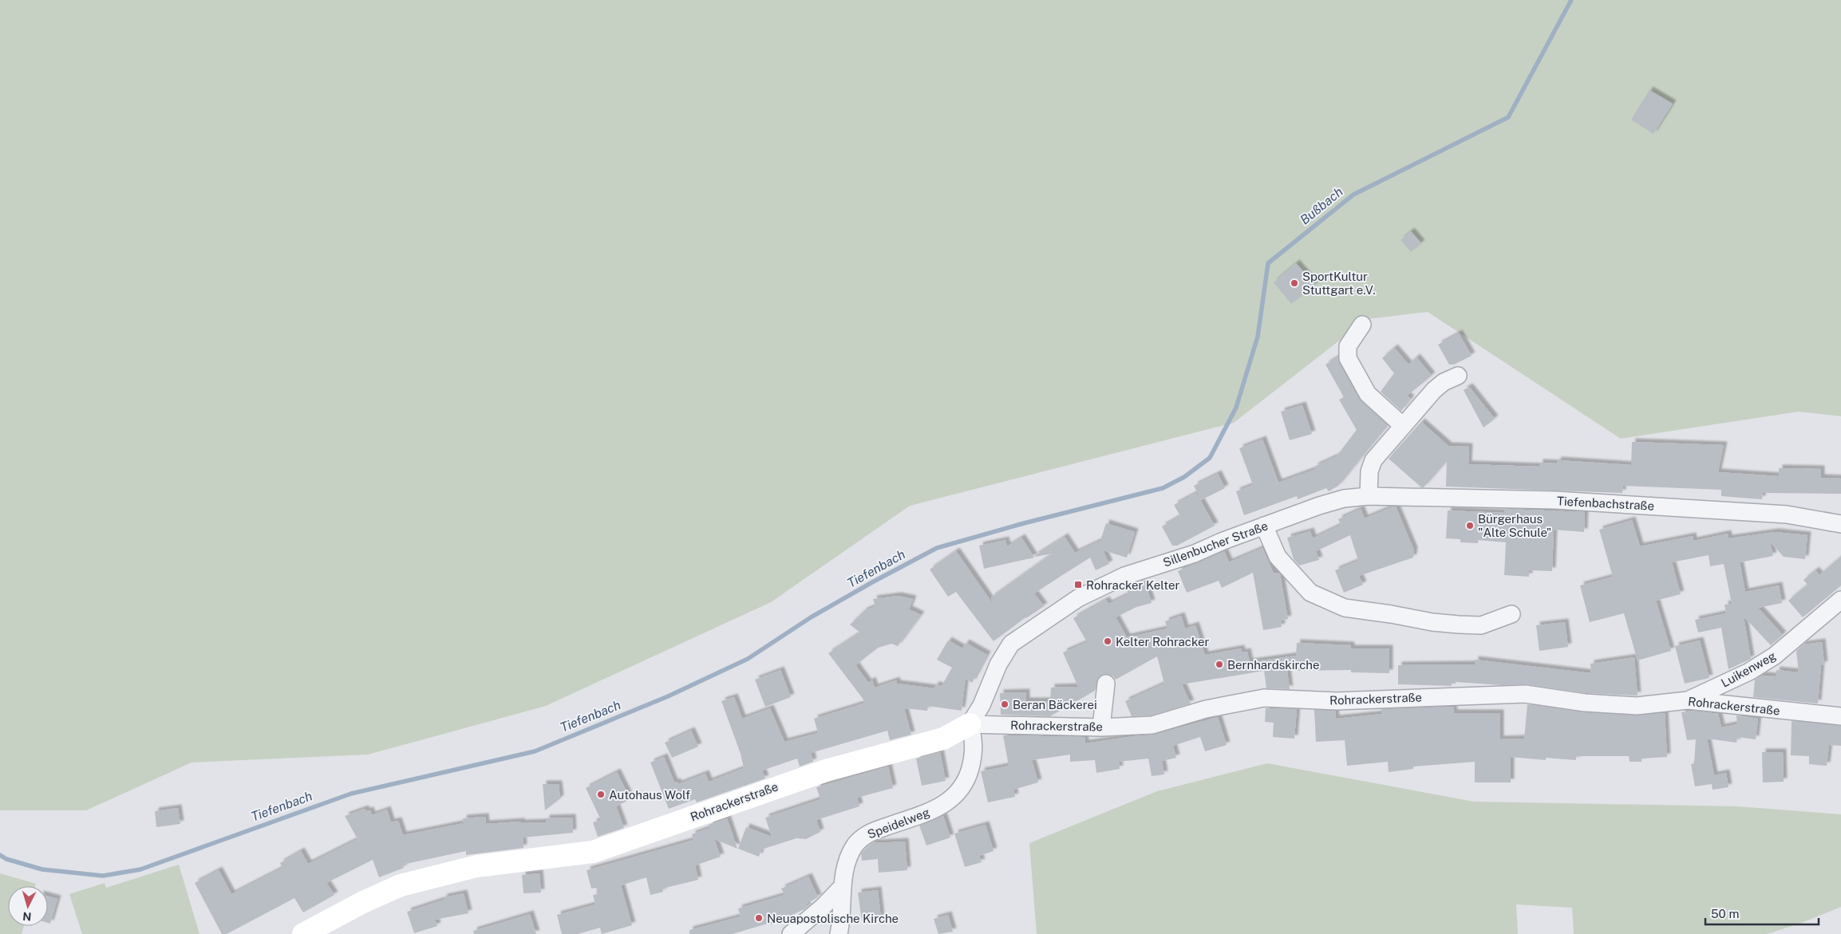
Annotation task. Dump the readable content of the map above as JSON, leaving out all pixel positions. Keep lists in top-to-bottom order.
{
  "streets": {
    "street": [
      "Tiefenbachstraße",
      "Sillenbucher Straße",
      "Luikenweg",
      "Rohrackerstraße",
      "Speidelweg"
    ]
  },
  "crossings": [
    ["Tiefenbachstraße", "Sillenbucher Straße"],
    ["Sillenbucher Straße", "Rohrackerstraße"],
    ["Sillenbucher Straße", "Speidelweg"],
    ["Luikenweg", "Rohrackerstraße"],
    ["Rohrackerstraße", "Speidelweg"]
  ],
  "water": ["Bußbach", "Tiefenbach"],
  "places": {
    "other": [
      "SportKultur Stuttgart e.V.",
      "Bürgerhaus \"Alte Schule\"",
      "Kelter Rohracker",
      "Bernhardskirche",
      "Beran Bäckerei",
      "Autohaus Wolf",
      "Neuapostolische Kirche"
    ],
    "transit": ["Rohracker Kelter"]
  },
  "scale_bar": "50 m",
  "north": "bottom"
}
